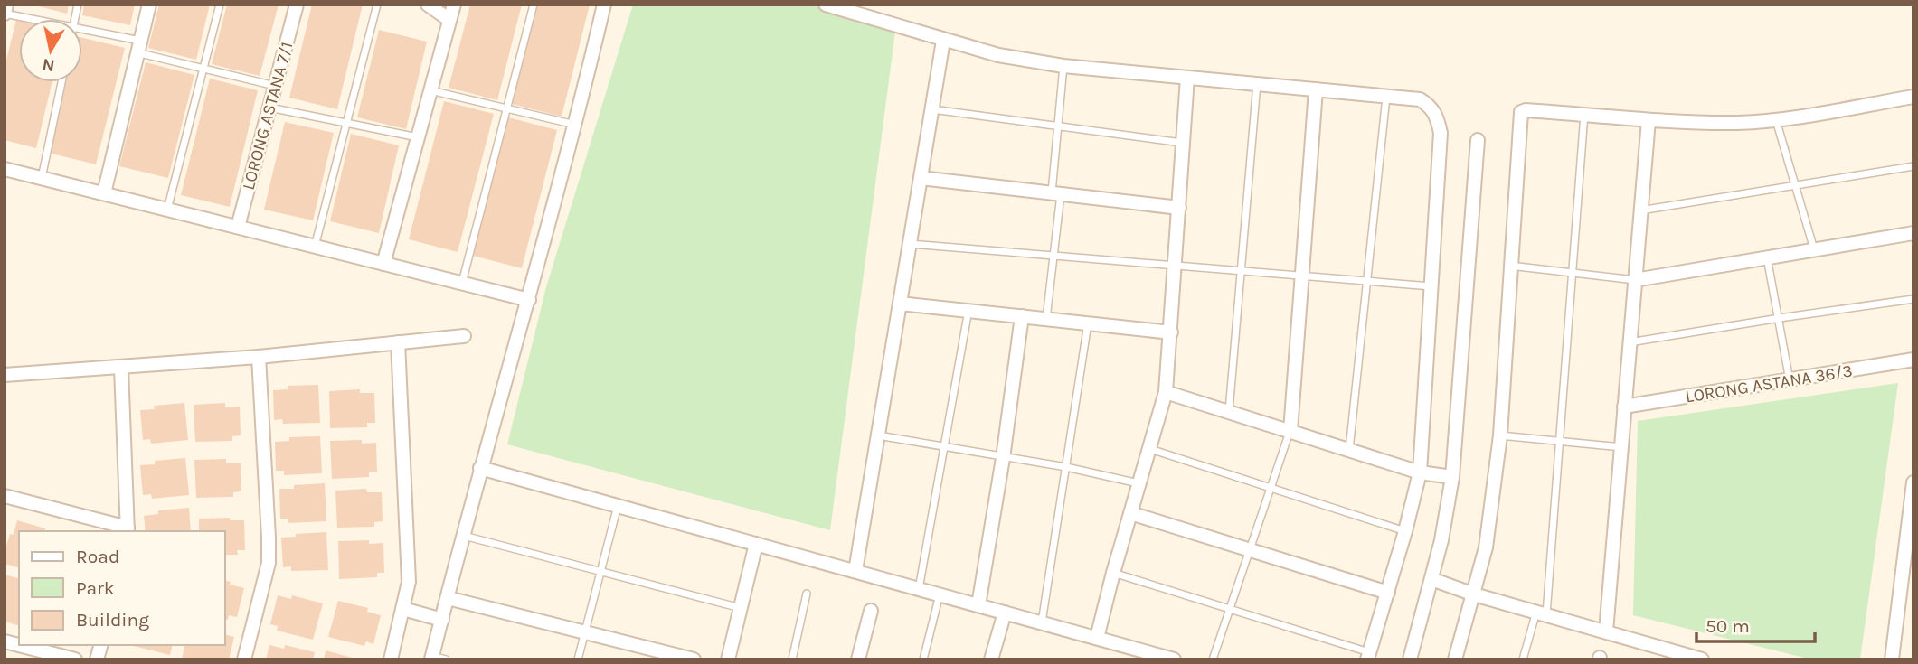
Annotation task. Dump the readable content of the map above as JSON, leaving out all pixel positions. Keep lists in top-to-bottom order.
{
  "streets": {
    "street": ["LORONG ASTANA 7/1", "LORONG ASTANA 36/3"]
  },
  "legend": ["Road", "Park", "Building"],
  "scale_bar": "50 m",
  "north": "bottom"
}
